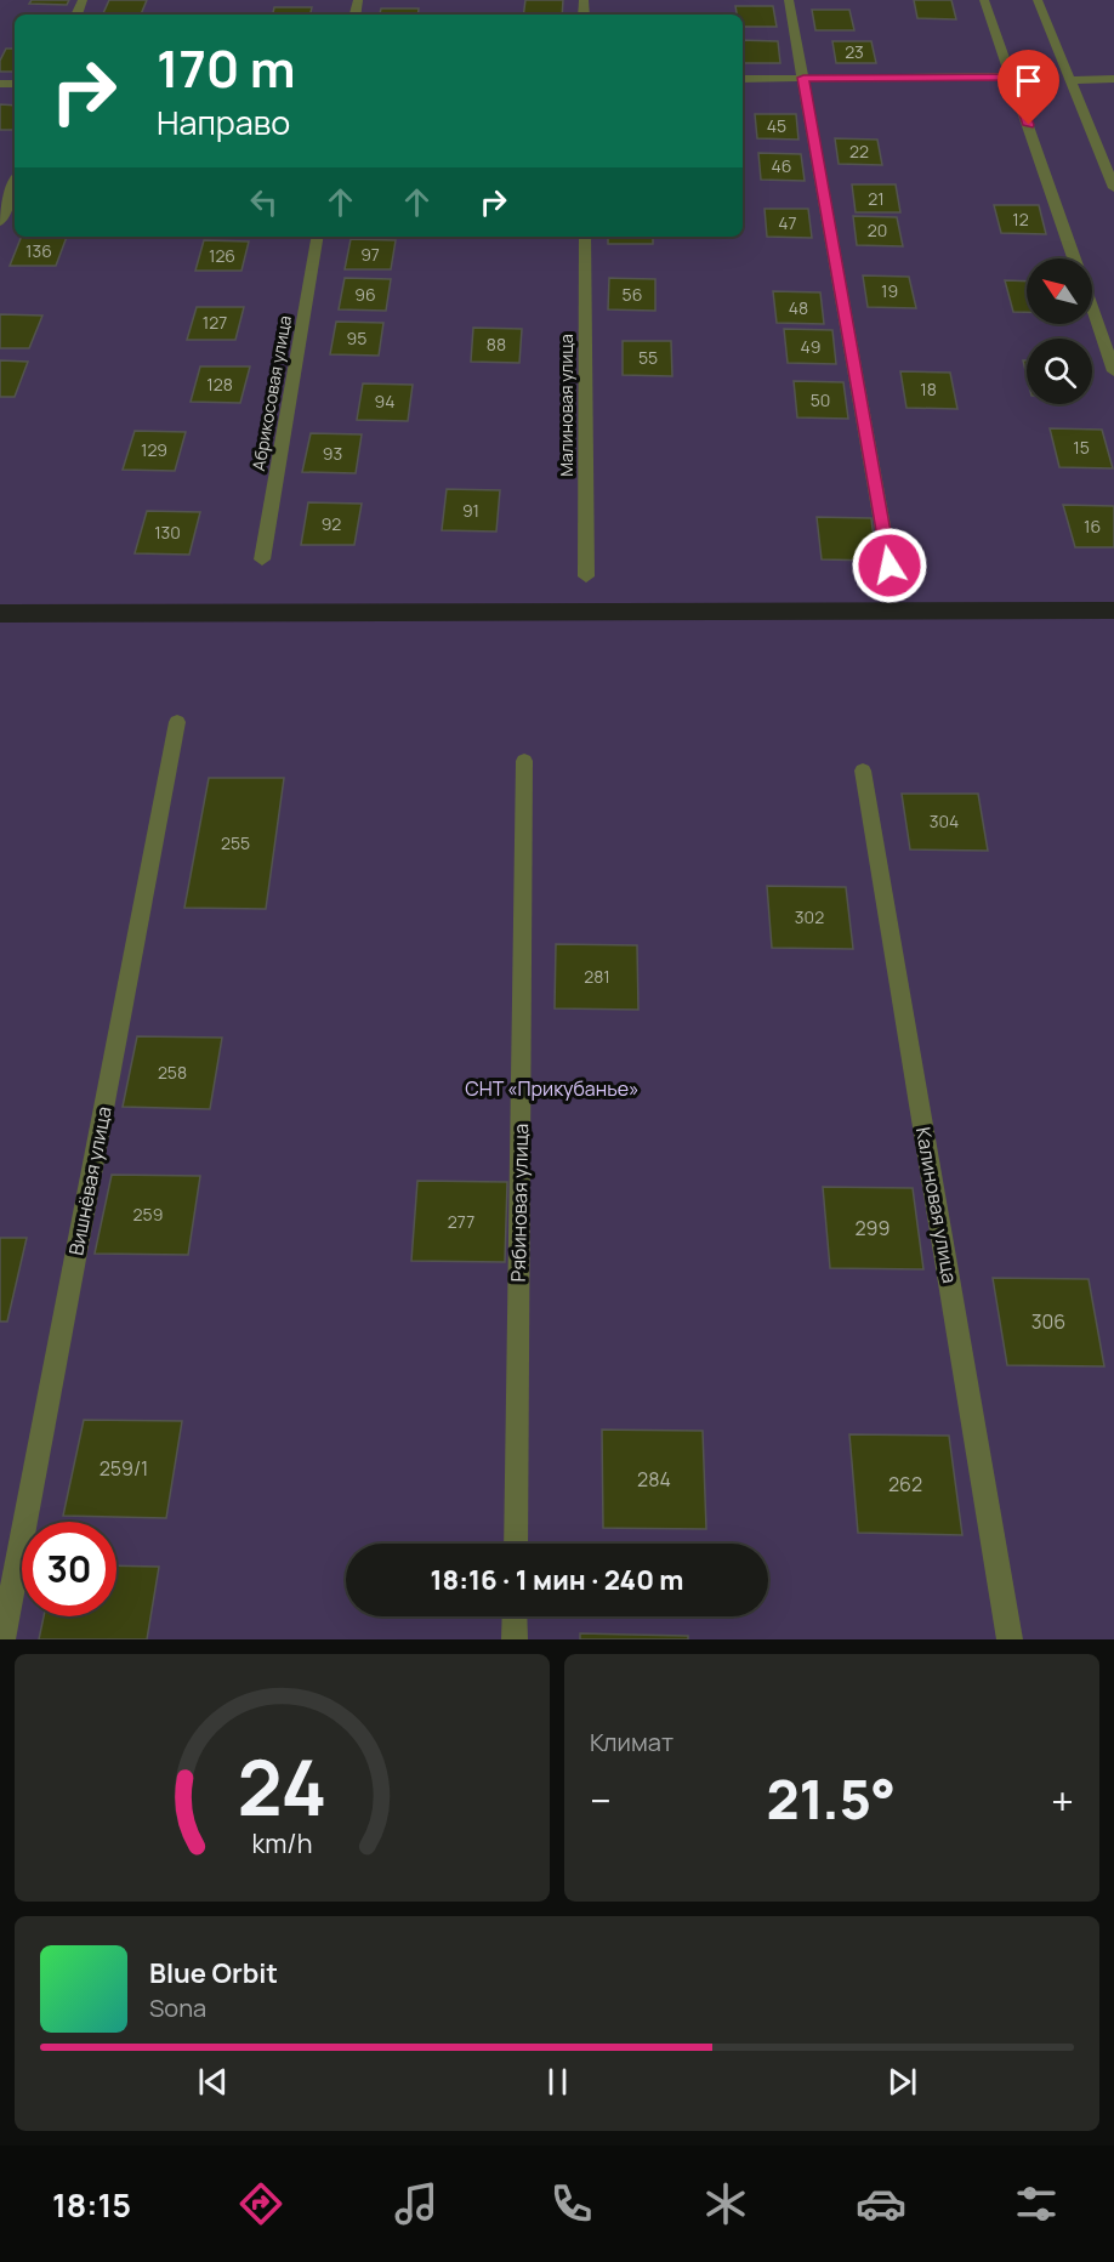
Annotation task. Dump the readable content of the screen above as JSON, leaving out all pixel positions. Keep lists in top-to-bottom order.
{
  "streets": {
    "street": [
      "Абрикосовая улица",
      "Малиновая улица",
      "Вишнёвая улица",
      "Рябиновая улица",
      "Калиновая улица"
    ]
  },
  "parks": ["СНТ «Прикубанье»"],
  "house_numbers": [
    "23",
    "45",
    "22",
    "46",
    "21",
    "12",
    "47",
    "20",
    "136",
    "97",
    "126",
    "19",
    "96",
    "56",
    "48",
    "127",
    "95",
    "88",
    "49",
    "55",
    "128",
    "18",
    "50",
    "94",
    "15",
    "129",
    "93",
    "91",
    "92",
    "16",
    "130",
    "304",
    "255",
    "302",
    "281",
    "258",
    "259",
    "277",
    "299",
    "306",
    "259/1",
    "284",
    "262"
  ],
  "north": "top left",
  "page": {
    "turn": ["170 m", "Направо"],
    "limit": "30",
    "trip": "18:16 · 1 мин · 240 m",
    "tile": "Климат",
    "heat": ["−", "21.5°", "+"],
    "song": ["Blue Orbit", "Sona"],
    "tabs": "18:15",
    "gauge": ["24", "km/h"]
  }
}
